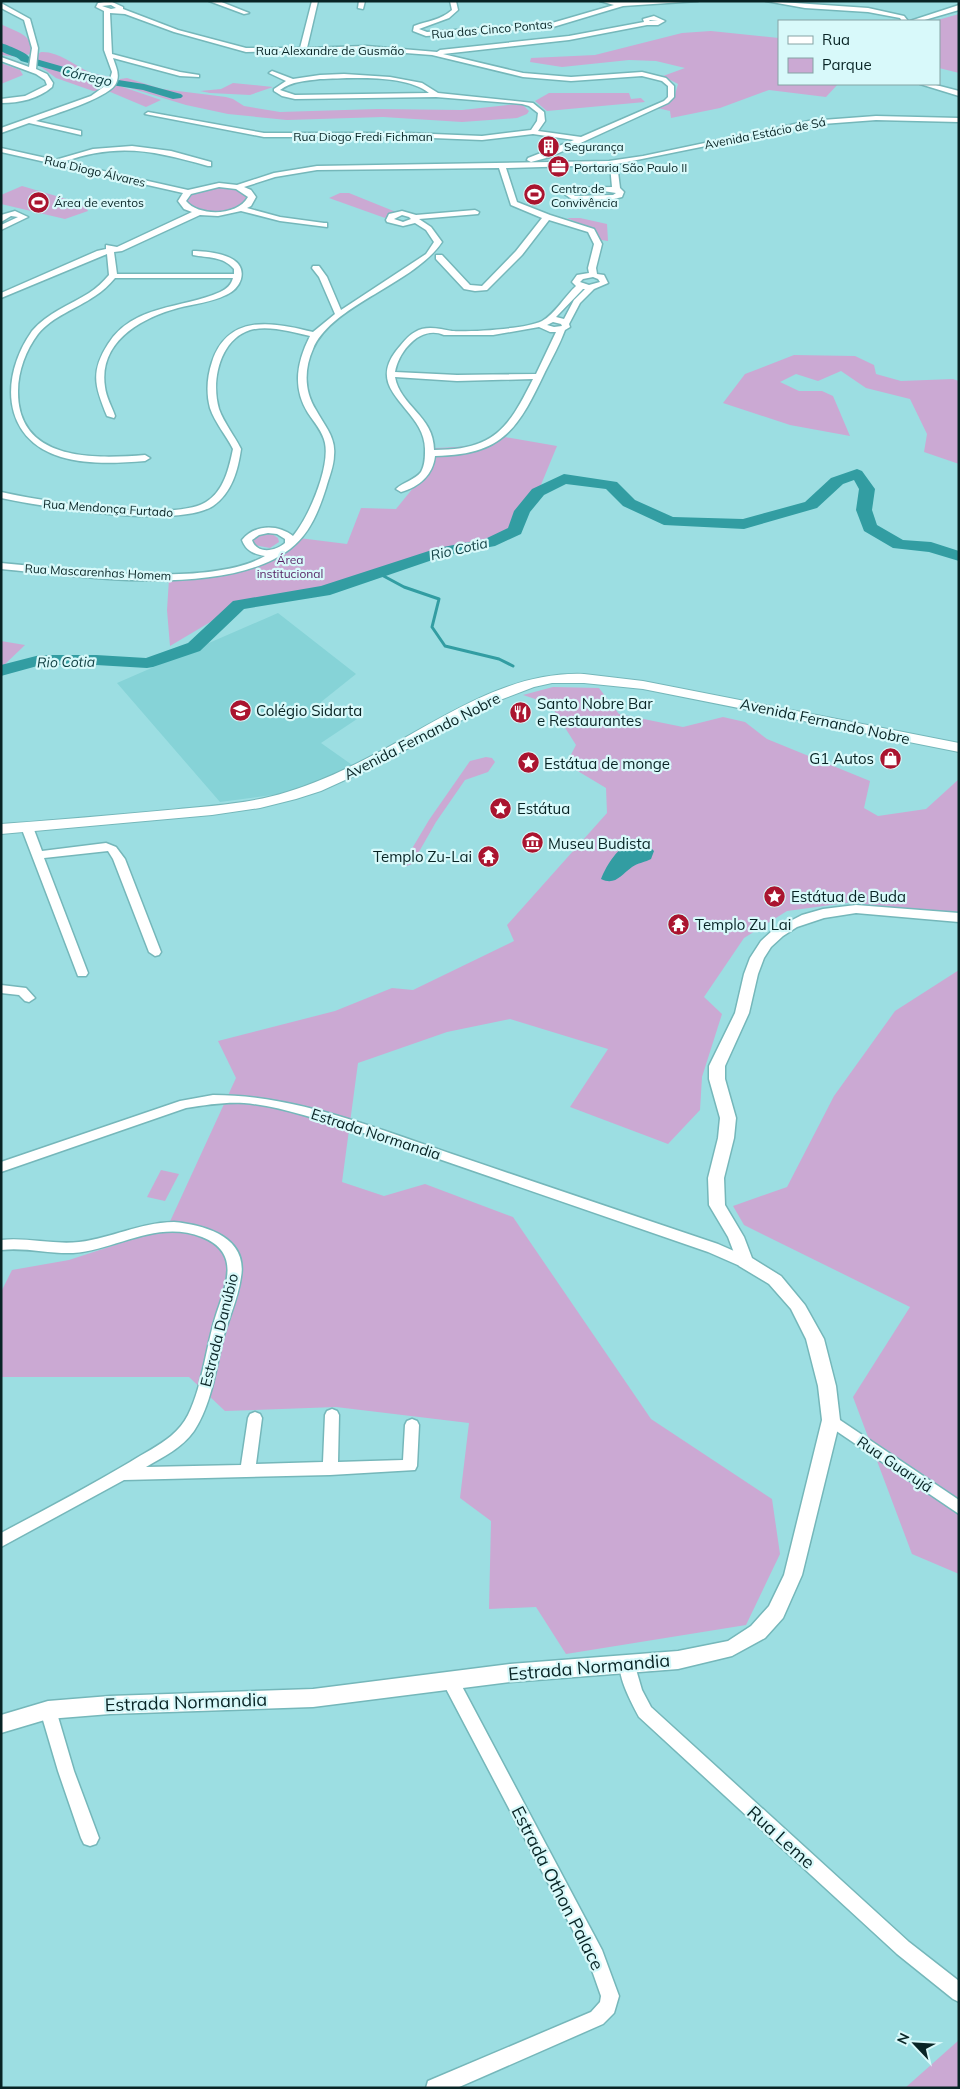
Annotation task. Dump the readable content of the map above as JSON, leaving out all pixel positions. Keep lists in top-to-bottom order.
{
  "streets": {
    "main road": ["Avenida Fernando Nobre"],
    "street": [
      "Rua das Cinco Pontas",
      "Rua Alexandre de Gusmão",
      "Avenida Estácio de Sá",
      "Rua Diogo Fredi Fichman",
      "Rua Diogo Álvares",
      "Rua Mendonça Furtado",
      "Rua Mascarenhas Homem",
      "Estrada Normandia",
      "Estrada Danúbio",
      "Rua Guarujá",
      "Rua Leme",
      "Estrada Othon Palace"
    ]
  },
  "crossings": [
    ["Rua Alexandre de Gusmão", "Avenida Estácio de Sá"],
    ["Rua Alexandre de Gusmão", "Rua Diogo Fredi Fichman"],
    ["Avenida Estácio de Sá", "Rua Diogo Álvares"],
    ["Rua Mendonça Furtado", "Rua Mascarenhas Homem"],
    ["Estrada Normandia", "Rua Guarujá"],
    ["Estrada Normandia", "Rua Leme"],
    ["Estrada Normandia", "Estrada Othon Palace"]
  ],
  "water": ["Córrego", "Rio Cotia"],
  "parks": ["Área institucional"],
  "places": {
    "building": ["Segurança"],
    "office": ["Portaria São Paulo II"],
    "sports": ["Centro de Convivência", "Área de eventos"],
    "school or university": ["Colégio Sidarta"],
    "restaurant": ["Santo Nobre Bar e Restaurantes"],
    "shop": ["G1 Autos"],
    "place": ["Estátua de monge", "Estátua", "Estátua de Buda"],
    "museum": ["Museu Budista"],
    "temple": ["Templo Zu-Lai", "Templo Zu Lai"]
  },
  "legend": ["Rua", "Parque"],
  "north": "top left"
}
